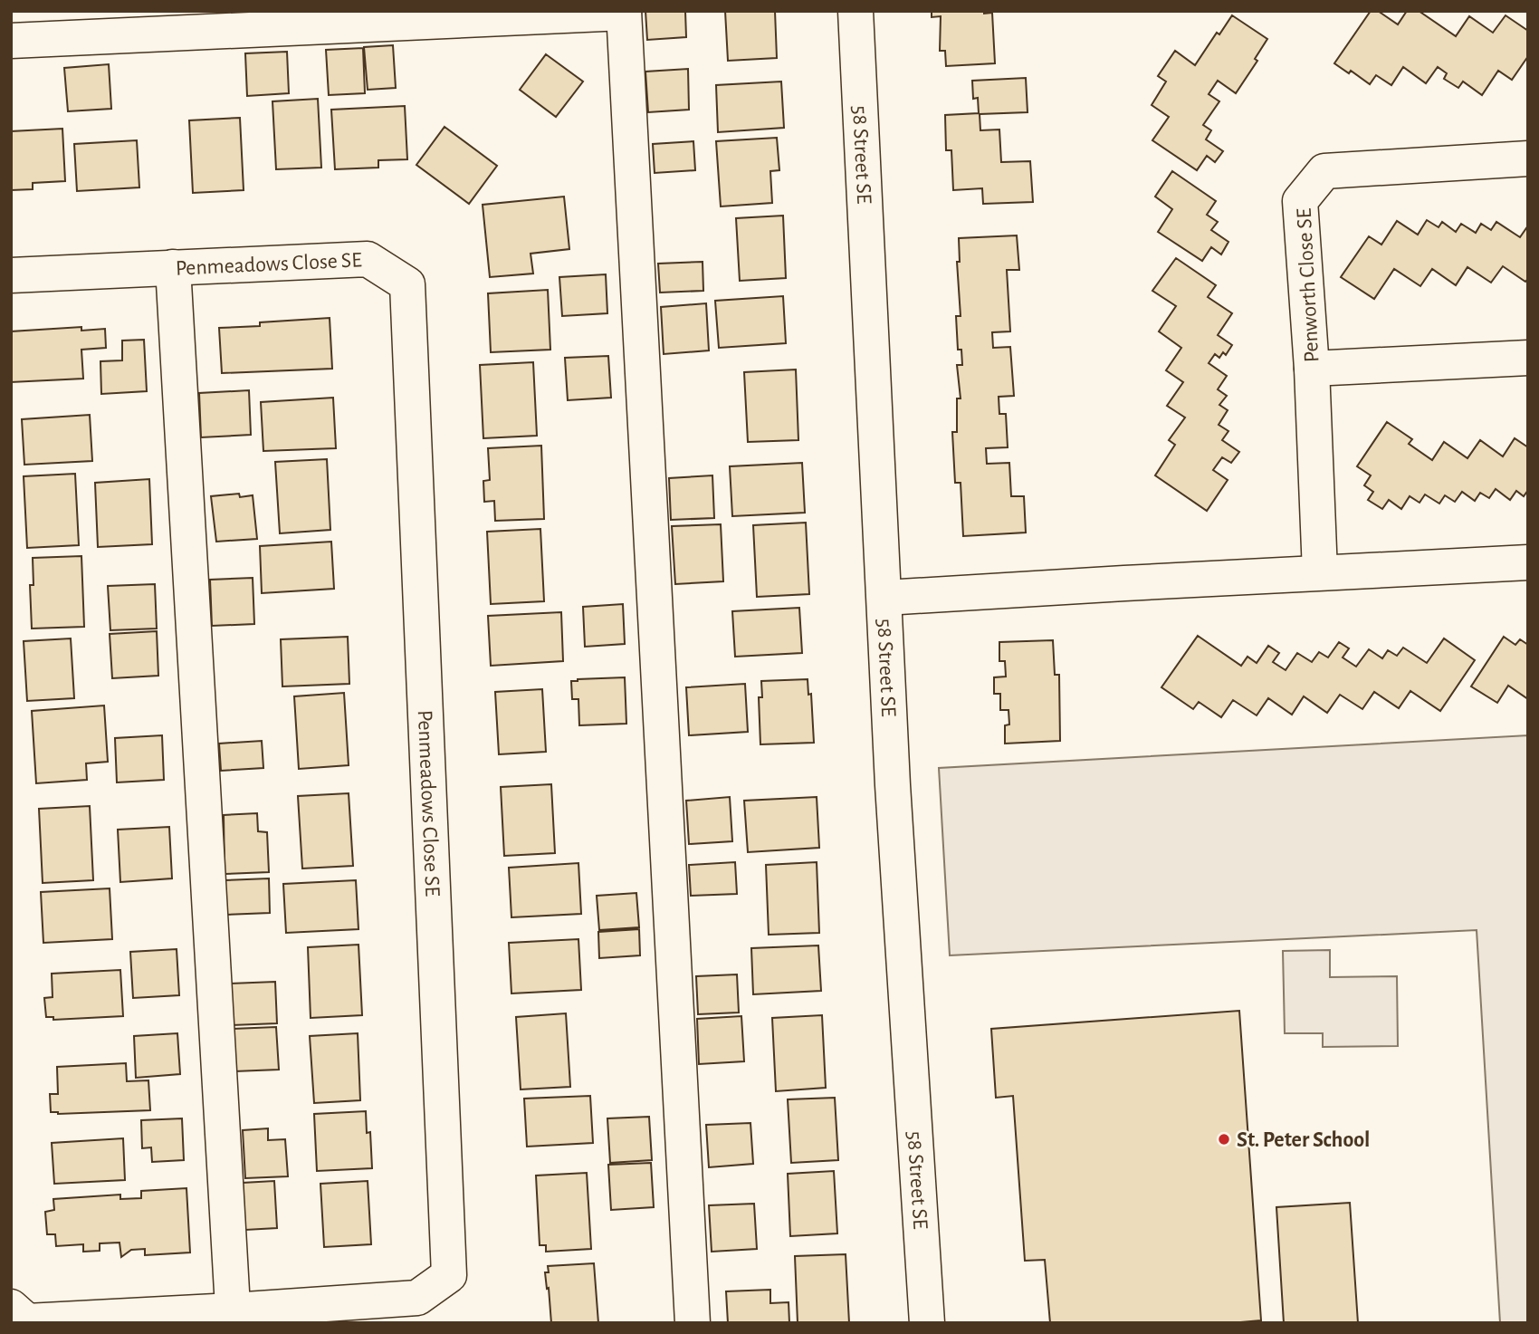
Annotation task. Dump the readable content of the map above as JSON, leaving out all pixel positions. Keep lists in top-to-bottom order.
{
  "streets": {
    "street": ["58 Street SE", "Penmeadows Close SE", "Penworth Close SE"]
  },
  "places": ["St. Peter School"]
}
